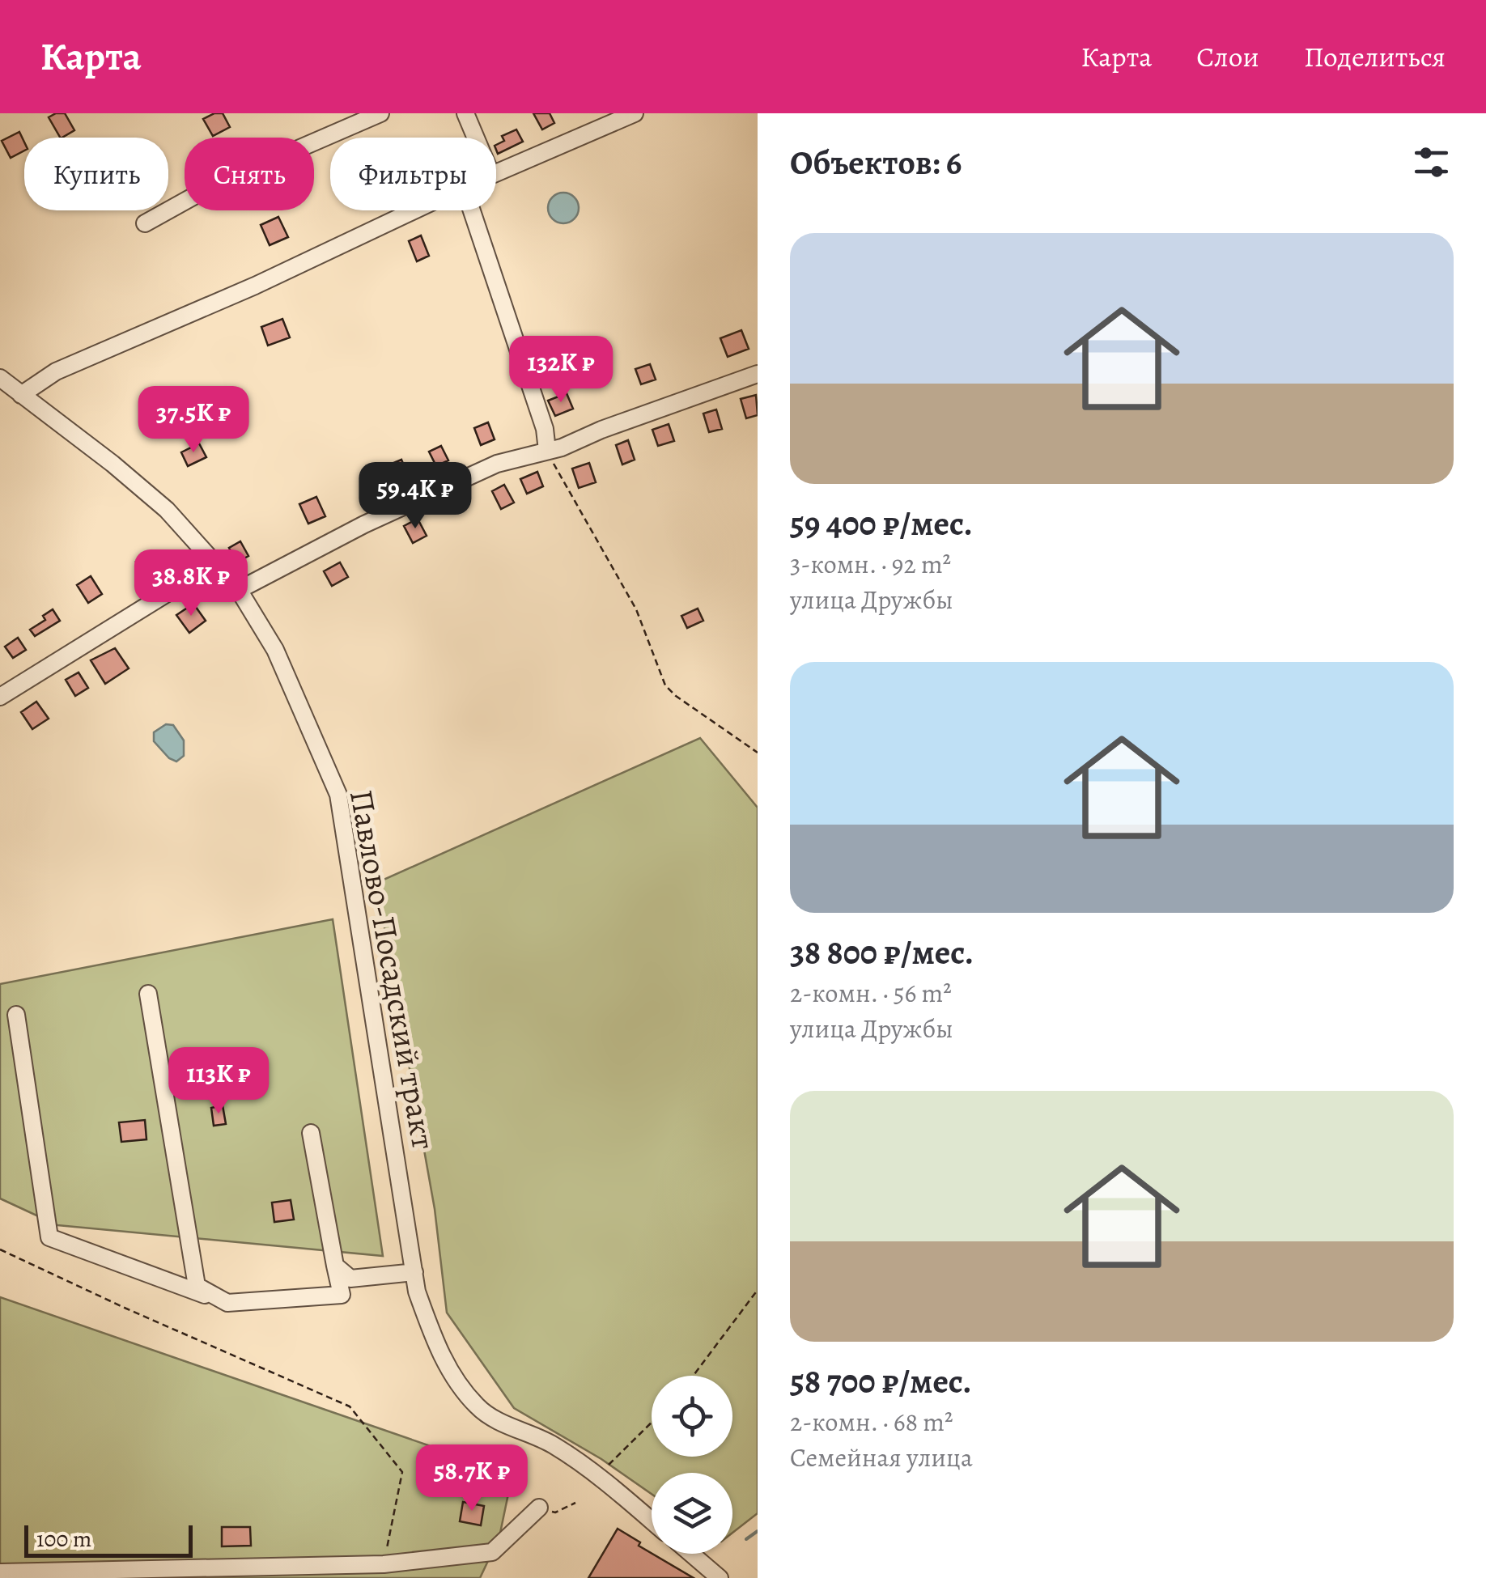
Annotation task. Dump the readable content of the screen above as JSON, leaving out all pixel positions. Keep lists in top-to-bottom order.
{
  "streets": {
    "street": ["Павлово-Посадский тракт"]
  },
  "scale_bar": "100 m",
  "page": {
    "header": "Карта",
    "nav": ["Карта", "Слои", "Поделиться"],
    "heading": "Объектов: 6",
    "chip": ["Купить", "Снять", "Фильтры"],
    "list": [
      {
        "name": "59 400 ₽/мес.",
        "note": "3-комн. · 92 m² · улица Дружбы"
      },
      {
        "name": "38 800 ₽/мес.",
        "note": "2-комн. · 56 m² · улица Дружбы"
      },
      {
        "name": "58 700 ₽/мес.",
        "note": "2-комн. · 68 m² · Семейная улица"
      }
    ],
    "price": [
      "132K ₽",
      "37.5K ₽",
      "59.4K ₽",
      "38.8K ₽",
      "113K ₽",
      "58.7K ₽"
    ],
    "scale": "100 m"
  }
}
